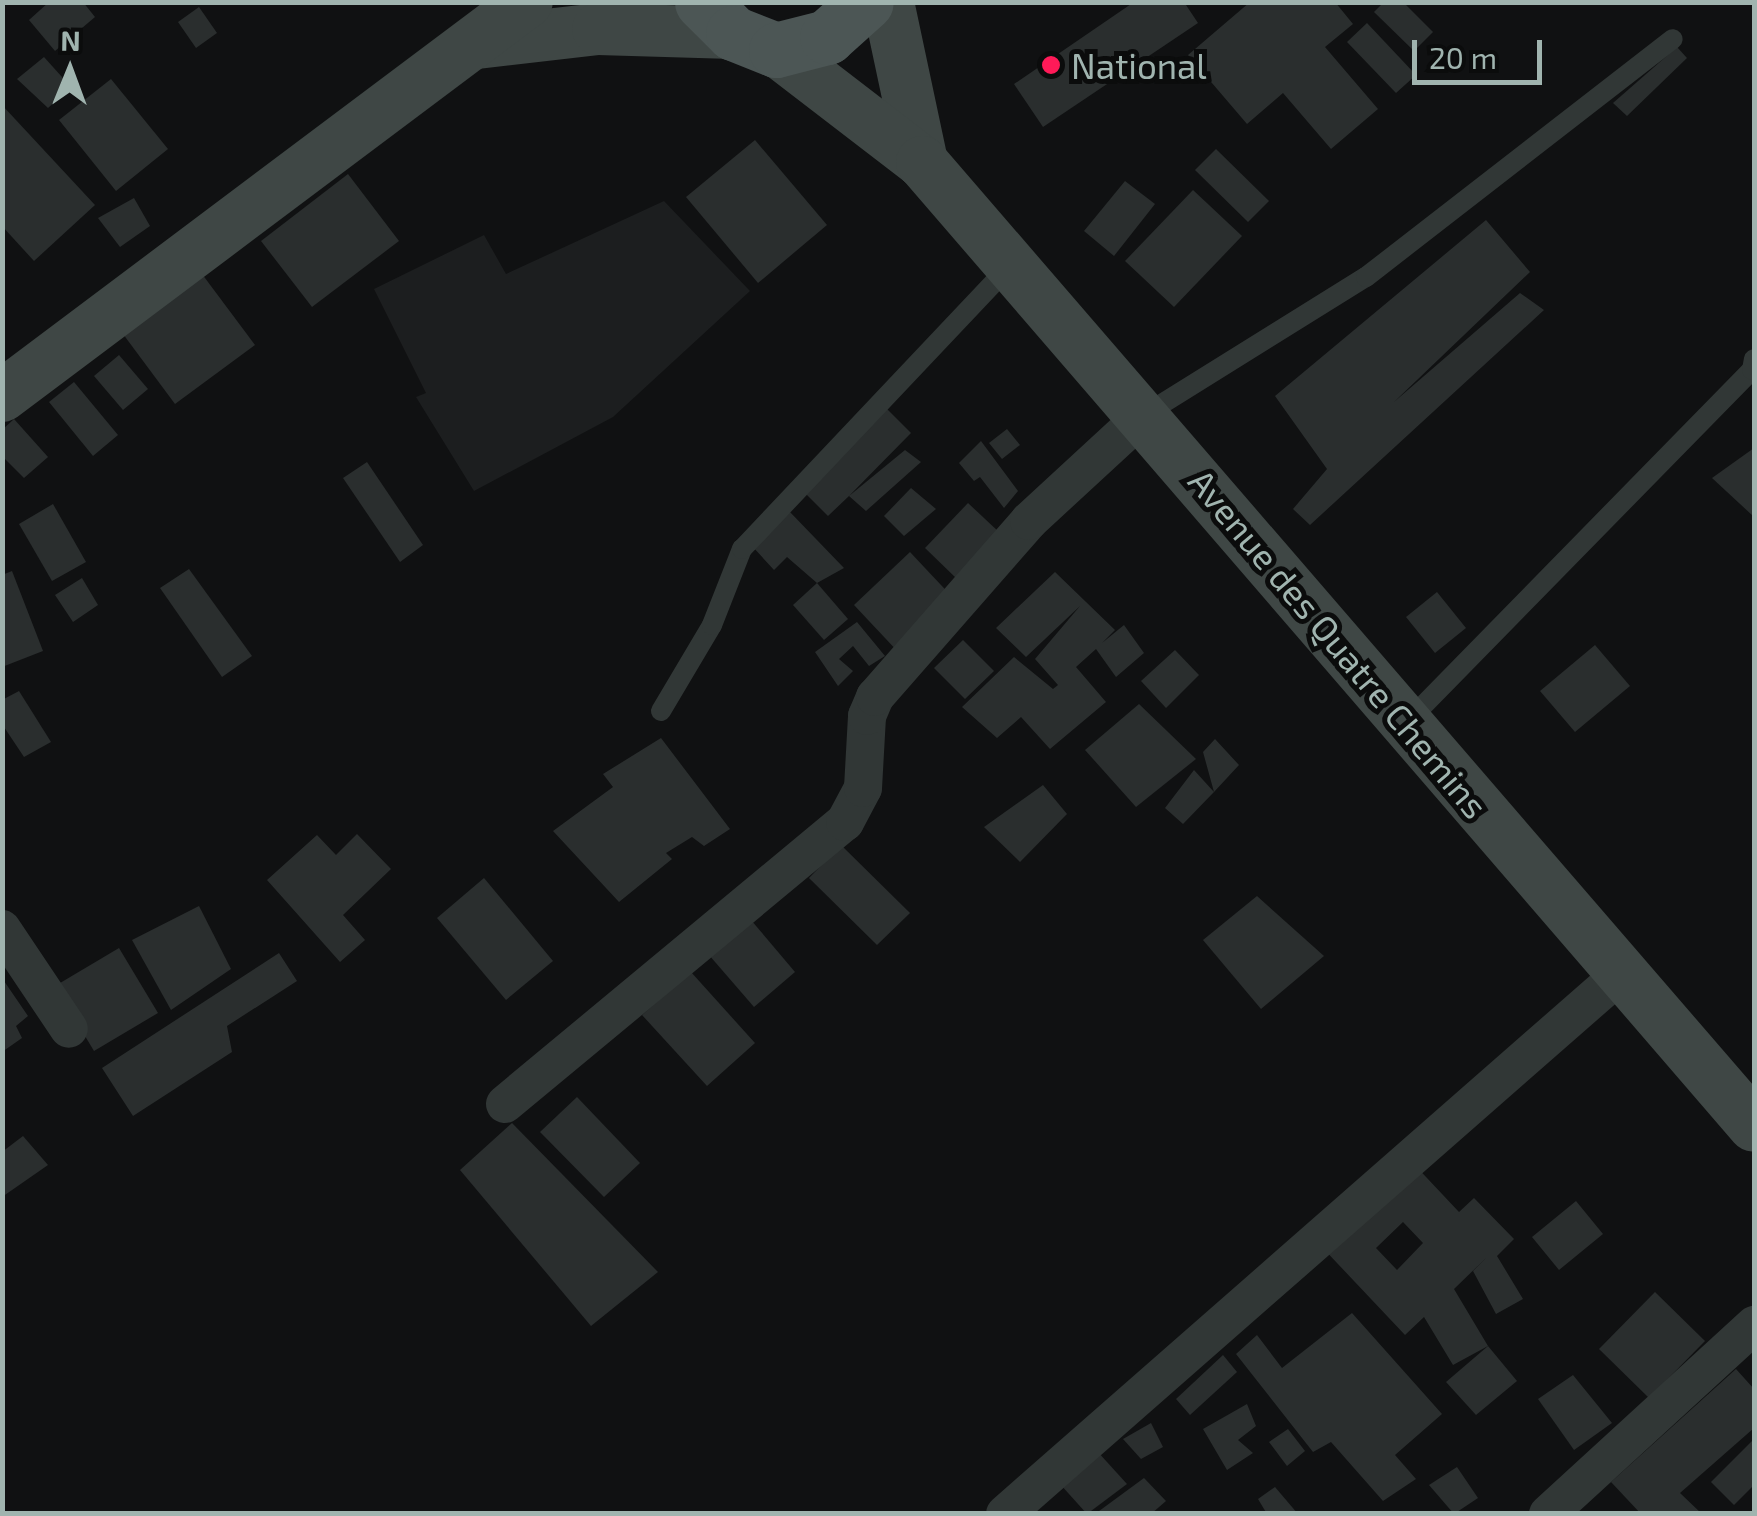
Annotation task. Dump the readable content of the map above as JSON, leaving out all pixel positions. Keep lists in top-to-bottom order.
{
  "streets": {
    "main road": ["Avenue des Quatre Chemins"]
  },
  "places": ["National"],
  "scale_bar": "20 m",
  "north": "top"
}
